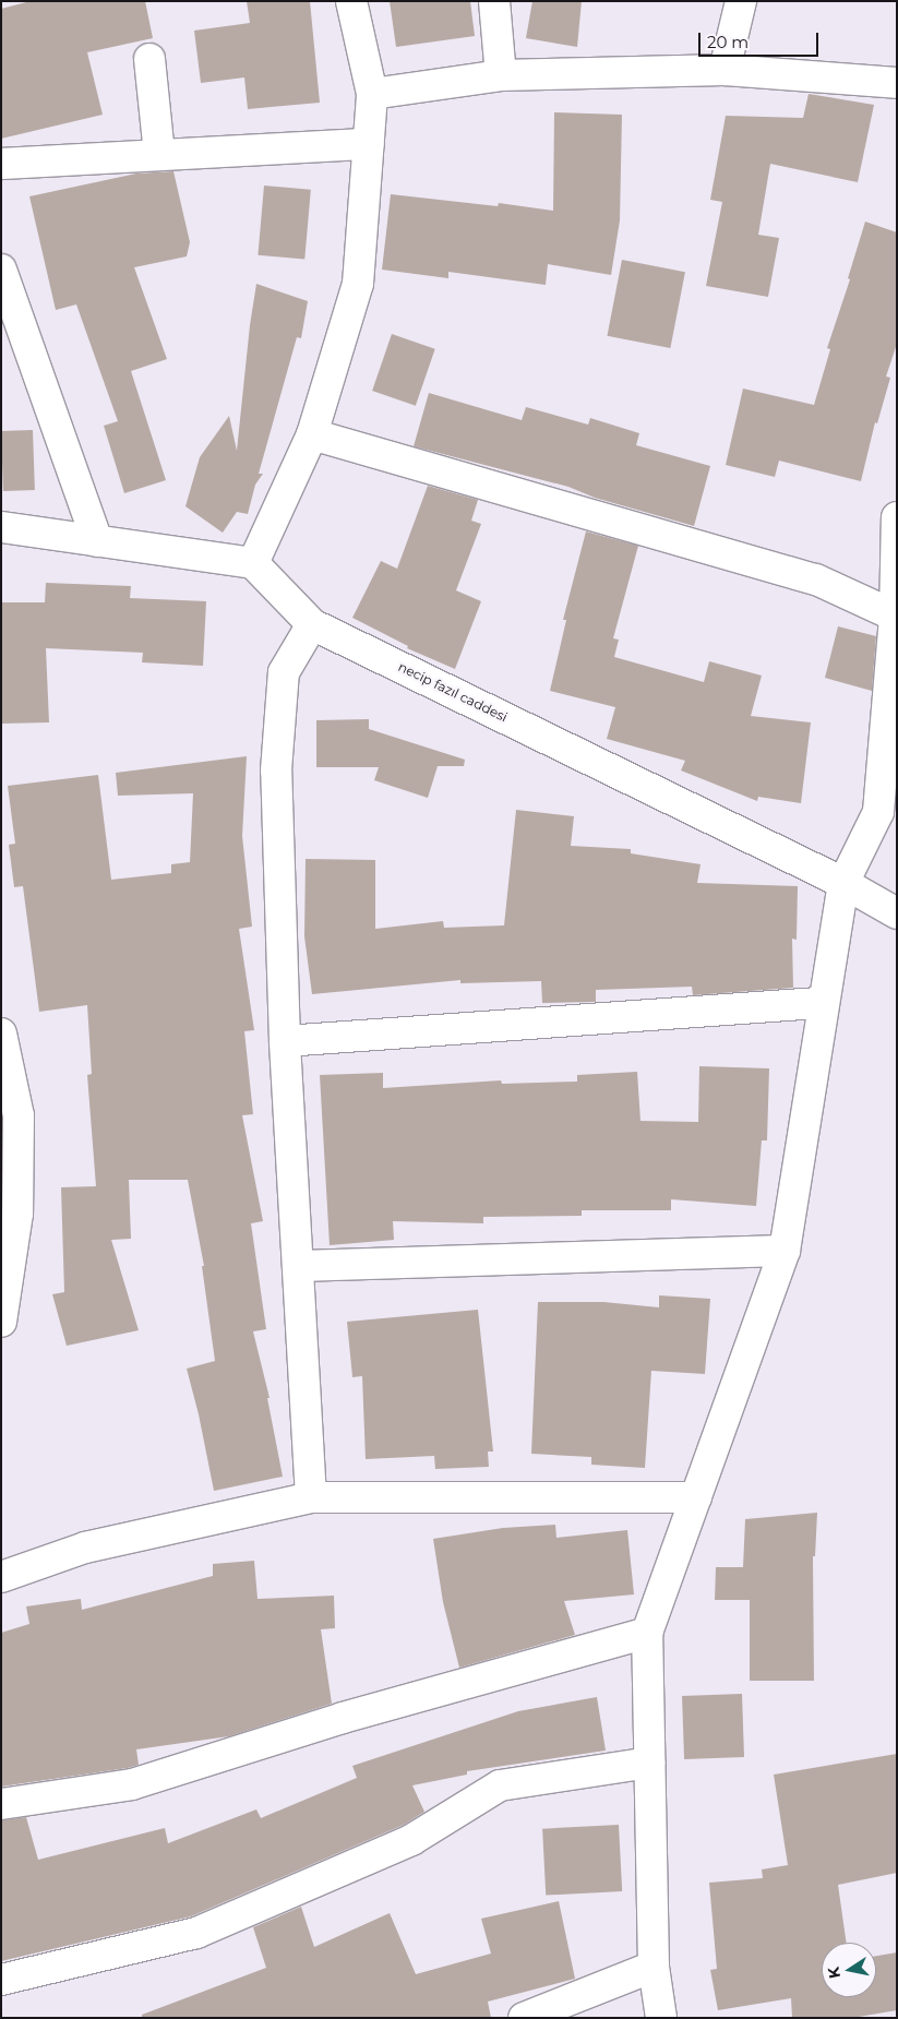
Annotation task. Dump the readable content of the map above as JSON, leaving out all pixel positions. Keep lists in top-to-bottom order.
{
  "streets": {
    "street": ["necip fazıl caddesi"]
  },
  "scale_bar": "20 m",
  "north": "left"
}
